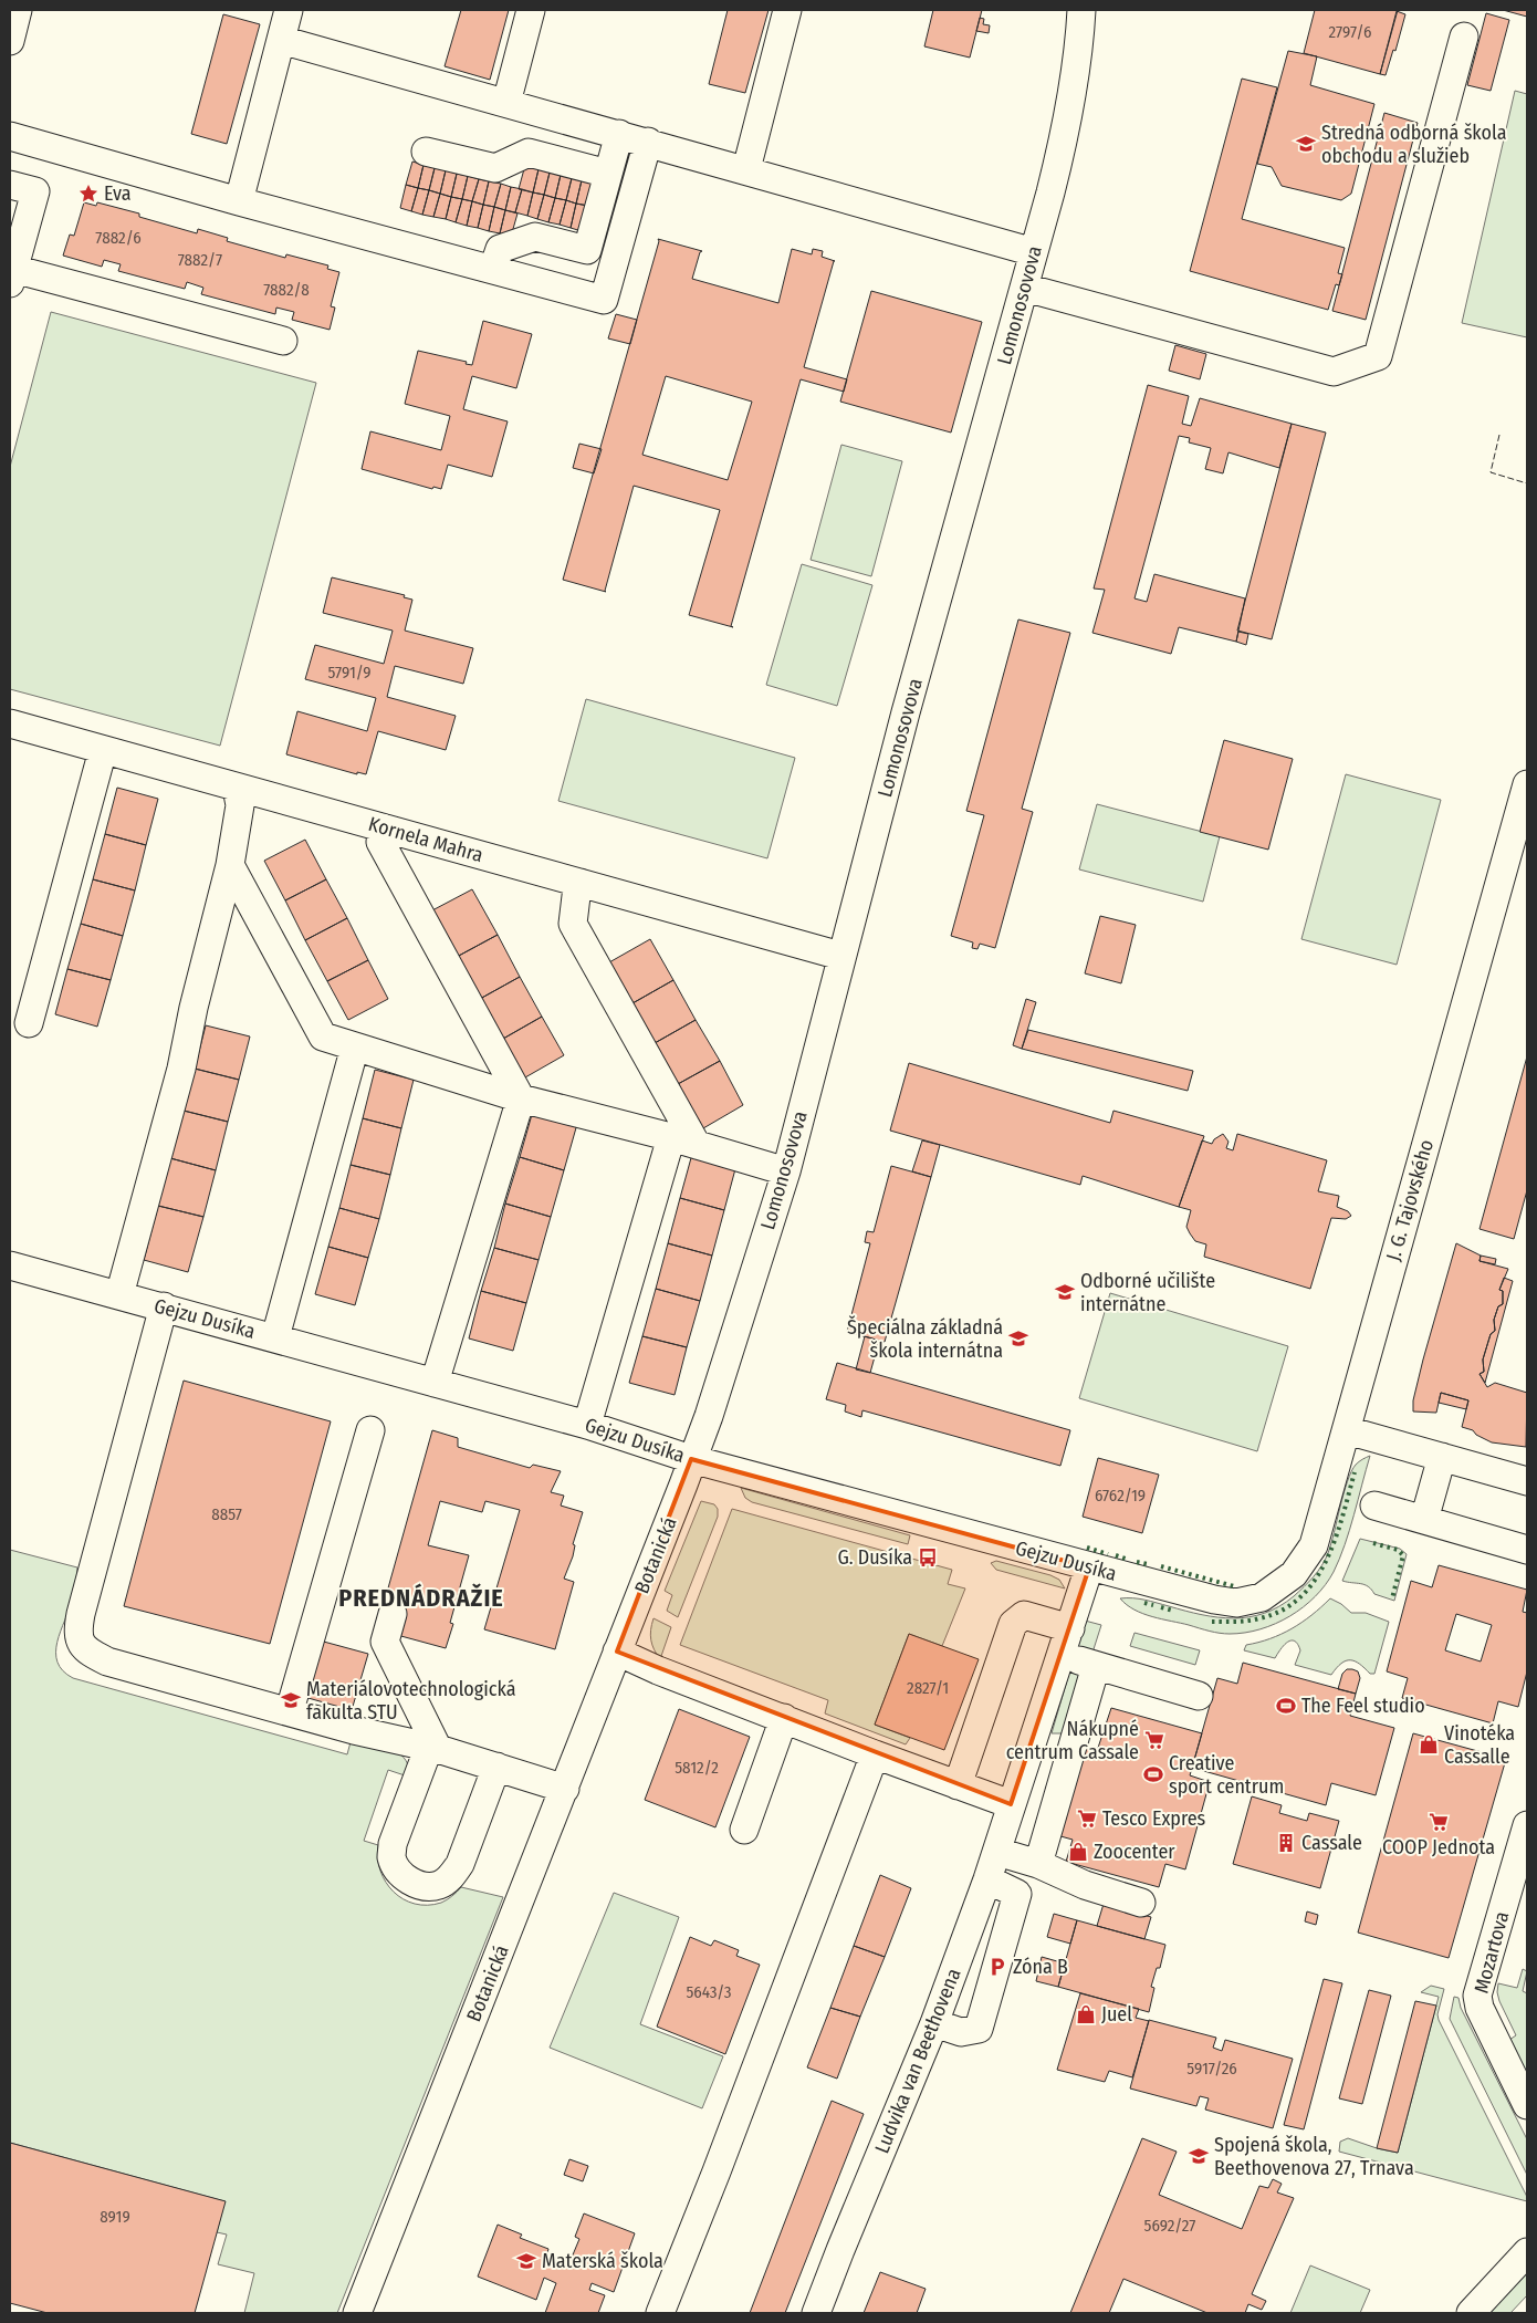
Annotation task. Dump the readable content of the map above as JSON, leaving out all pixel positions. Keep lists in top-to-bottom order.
{
  "streets": {
    "street": [
      "Lomonosovova",
      "Kornela Mahra",
      "J. G. Tajovského",
      "Gejzu Dusíka",
      "Botanická",
      "Mozartova",
      "Ludvika van Beethovena"
    ]
  },
  "crossings": [
    ["Lomonosovova", "Kornela Mahra"],
    ["Lomonosovova", "Gejzu Dusíka"],
    ["Lomonosovova", "Botanická"],
    ["J. G. Tajovského", "Gejzu Dusíka"],
    ["Gejzu Dusíka", "Botanická"],
    ["Gejzu Dusíka", "Ludvika van Beethovena"]
  ],
  "districts": ["PREDNÁDRAŽIE"],
  "places": {
    "school or university": [
      "Stredná odborná škola obchodu a služieb",
      "Odborné učilište internátne",
      "Špeciálna základná škola internátna",
      "Materiálovotechnologická fakulta STU",
      "Spojená škola, Beethovenova 27, Trnava",
      "Materská škola"
    ],
    "place": ["Eva"],
    "bus stop": ["G. Dusíka"],
    "sports": ["The Feel studio", "Creative sport centrum"],
    "supermarket": ["Nákupné centrum Cassale", "Tesco Expres", "COOP Jednota"],
    "shop": ["Vinotéka Cassalle", "Zoocenter", "Juel"],
    "building": ["Cassale"],
    "parking": ["Zóna B"]
  },
  "house_numbers": [
    "2797/6",
    "7882/6",
    "7882/7",
    "7882/8",
    "5791/9",
    "6762/19",
    "8857",
    "2827/1",
    "5812/2",
    "5643/3",
    "5917/26",
    "8919",
    "5692/27"
  ]
}
